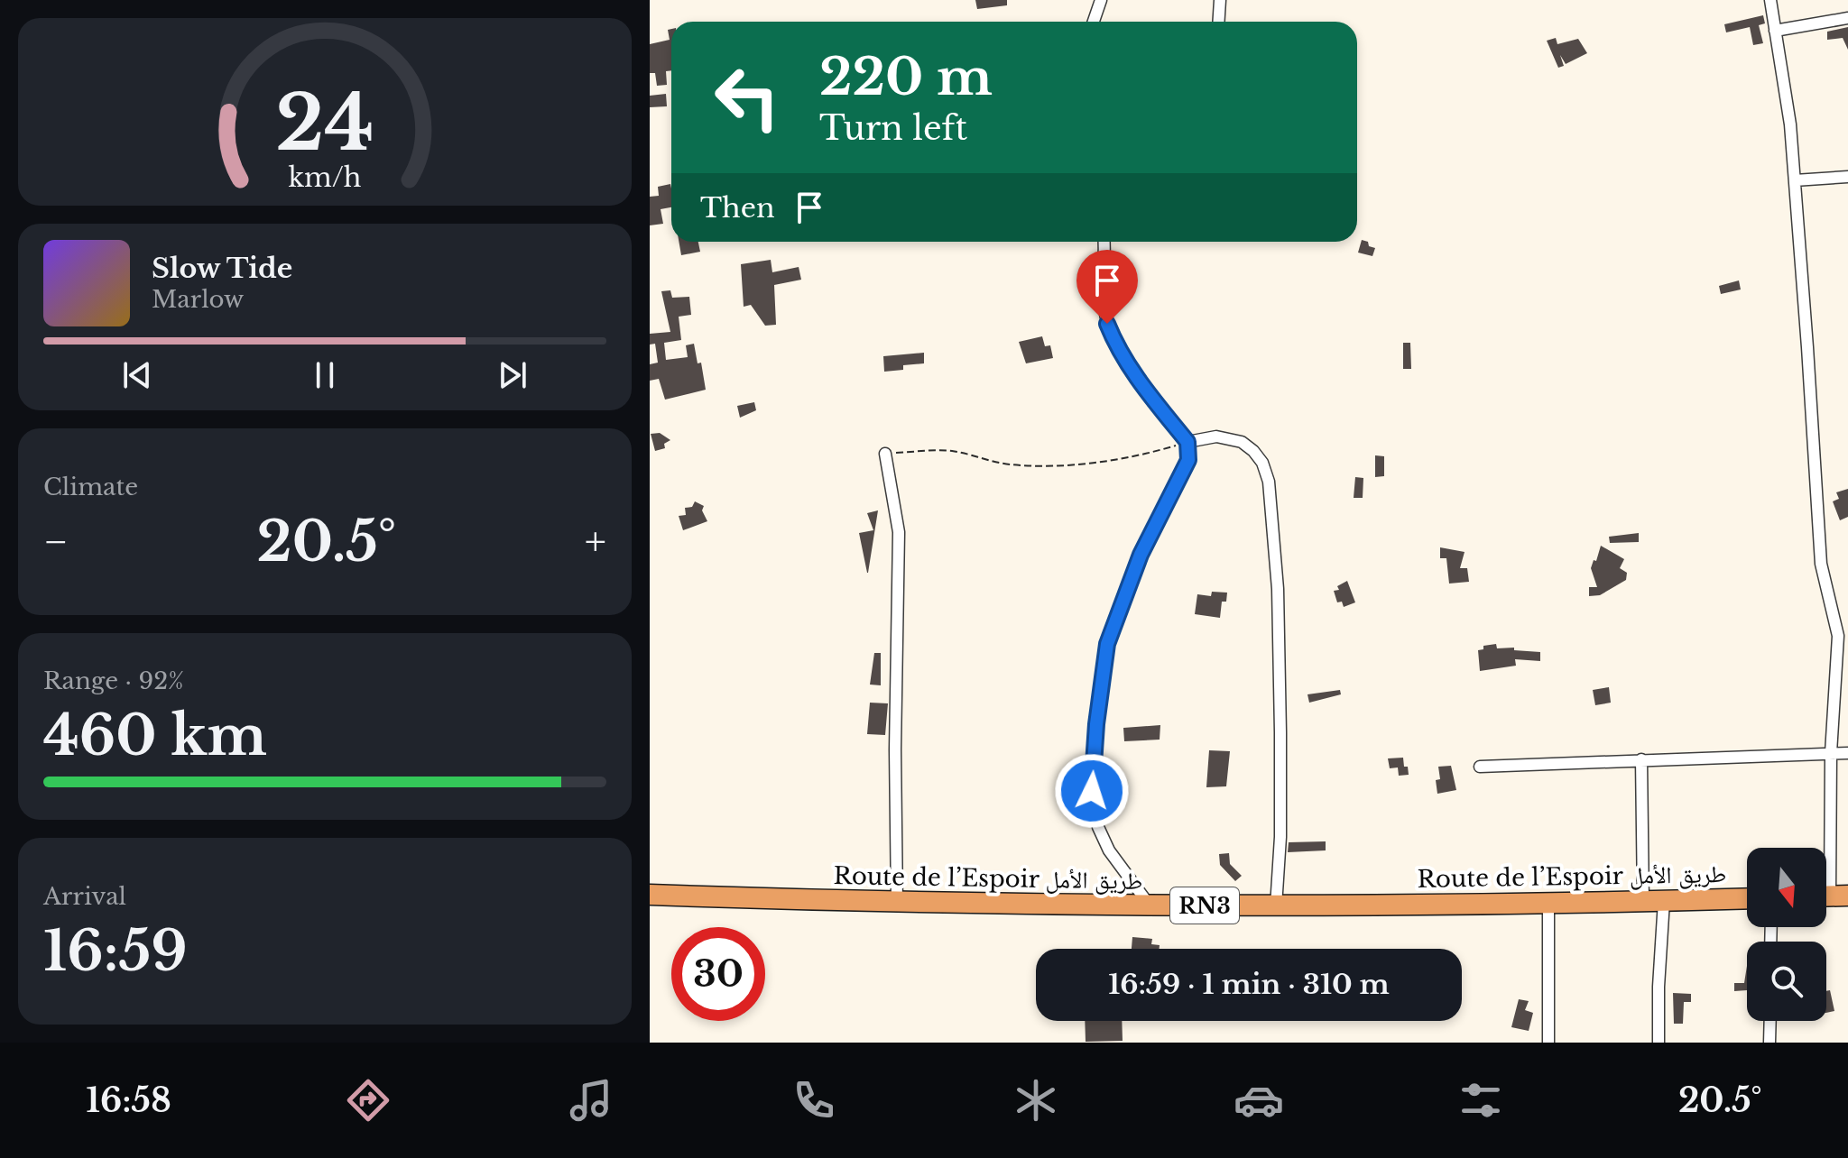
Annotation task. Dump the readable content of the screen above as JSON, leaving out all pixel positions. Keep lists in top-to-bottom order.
{
  "streets": {
    "highway": ["Route de l’Espoir طريق الأمل", "RN3"]
  },
  "north": "bottom",
  "page": {
    "turn": ["220 m", "Turn left"],
    "then": "Then",
    "song": ["Slow Tide", "Marlow"],
    "tile": [
      "Climate",
      ["Range · 92%", "460 km"],
      ["Arrival", "16:59"]
    ],
    "heat": ["−", "20.5°", "+"],
    "limit": "30",
    "trip": "16:59 · 1 min · 310 m",
    "tabs": ["16:58", "20.5°"],
    "gauge": ["24", "km/h"]
  }
}
